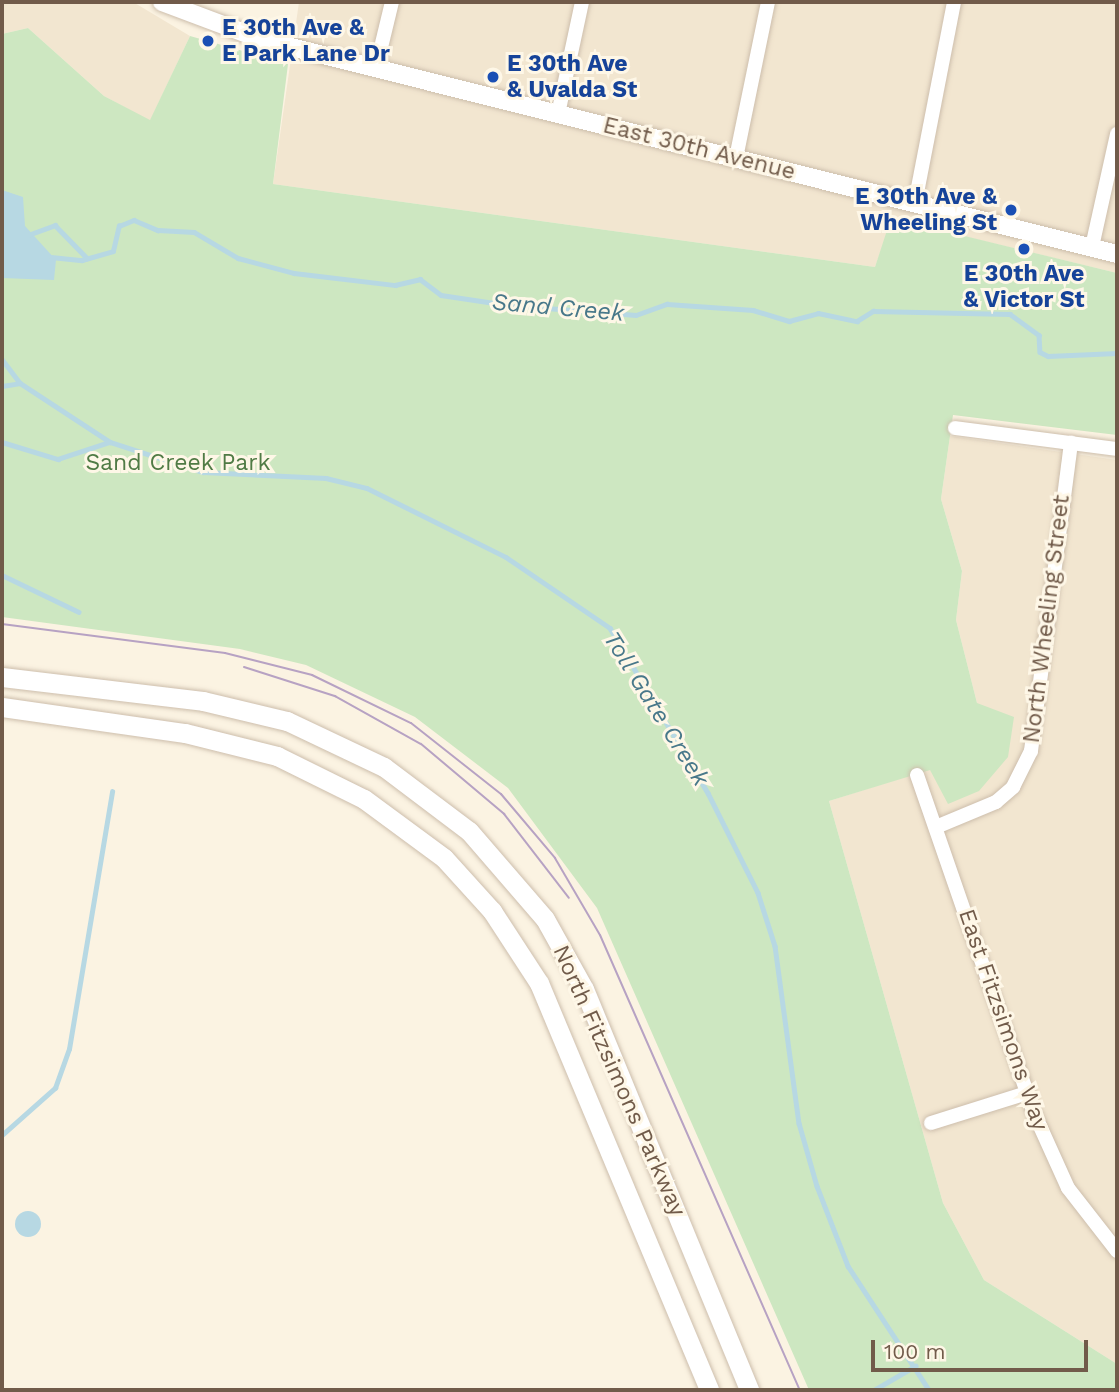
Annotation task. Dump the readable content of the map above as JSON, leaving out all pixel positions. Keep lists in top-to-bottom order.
{
  "streets": {
    "main road": ["North Fitzsimons Parkway"],
    "street": ["East 30th Avenue", "North Wheeling Street", "East Fitzsimons Way"]
  },
  "crossings": [
    ["North Wheeling Street", "East Fitzsimons Way"]
  ],
  "water": ["Sand Creek", "Toll Gate Creek"],
  "parks": ["Sand Creek Park"],
  "places": [
    "E 30th Ave & E Park Lane Dr",
    "E 30th Ave & Uvalda St",
    "E 30th Ave & Wheeling St",
    "E 30th Ave & Victor St"
  ],
  "scale_bar": "100 m"
}
